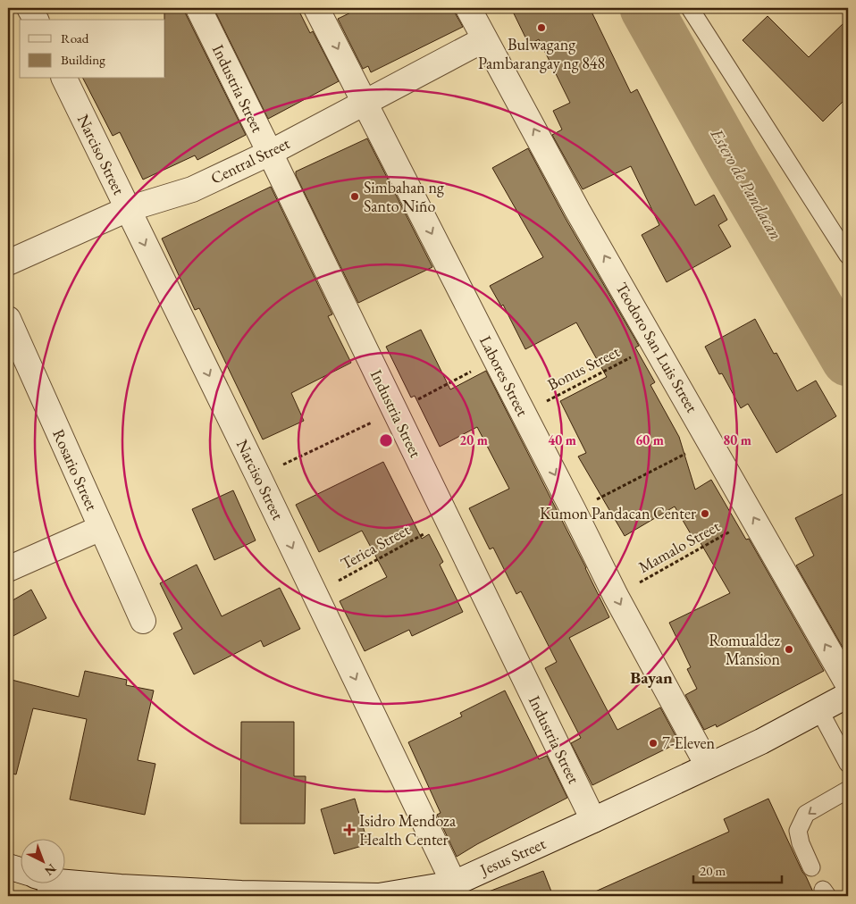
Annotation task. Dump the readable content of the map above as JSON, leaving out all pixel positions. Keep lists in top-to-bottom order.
{
  "streets": {
    "street": [
      "Industria Street",
      "Narciso Street",
      "Central Street",
      "Teodoro San Luis Street",
      "Labores Street",
      "Rosario Street",
      "Jesus Street"
    ],
    "path": ["Bonus Street", "Terica Street", "Mamalo Street"]
  },
  "crossings": [
    ["Industria Street", "Central Street"],
    ["Industria Street", "Terica Street"],
    ["Industria Street", "Jesus Street"],
    ["Narciso Street", "Central Street"],
    ["Narciso Street", "Terica Street"],
    ["Narciso Street", "Jesus Street"],
    ["Central Street", "Teodoro San Luis Street"],
    ["Central Street", "Labores Street"],
    ["Teodoro San Luis Street", "Bonus Street"],
    ["Teodoro San Luis Street", "Mamalo Street"],
    ["Bonus Street", "Labores Street"],
    ["Labores Street", "Mamalo Street"],
    ["Labores Street", "Jesus Street"]
  ],
  "one_way": ["Narciso Street", "Teodoro San Luis Street", "Labores Street"],
  "districts": ["Bayan"],
  "water": ["Estero de Pandacan"],
  "places": {
    "other": [
      "Bulwagang Pambarangay ng 848",
      "Simbahan ng Santo Niño",
      "Kumon Pandacan Center",
      "Romualdez Mansion",
      "7-Eleven"
    ],
    "health": ["Isidro Mendoza Health Center"]
  },
  "legend": ["Road", "Building"],
  "scale_bar": "20 m",
  "north": "bottom right",
  "rings": [
    "20 m",
    "40 m",
    "60 m",
    "80 m"
  ]
}
